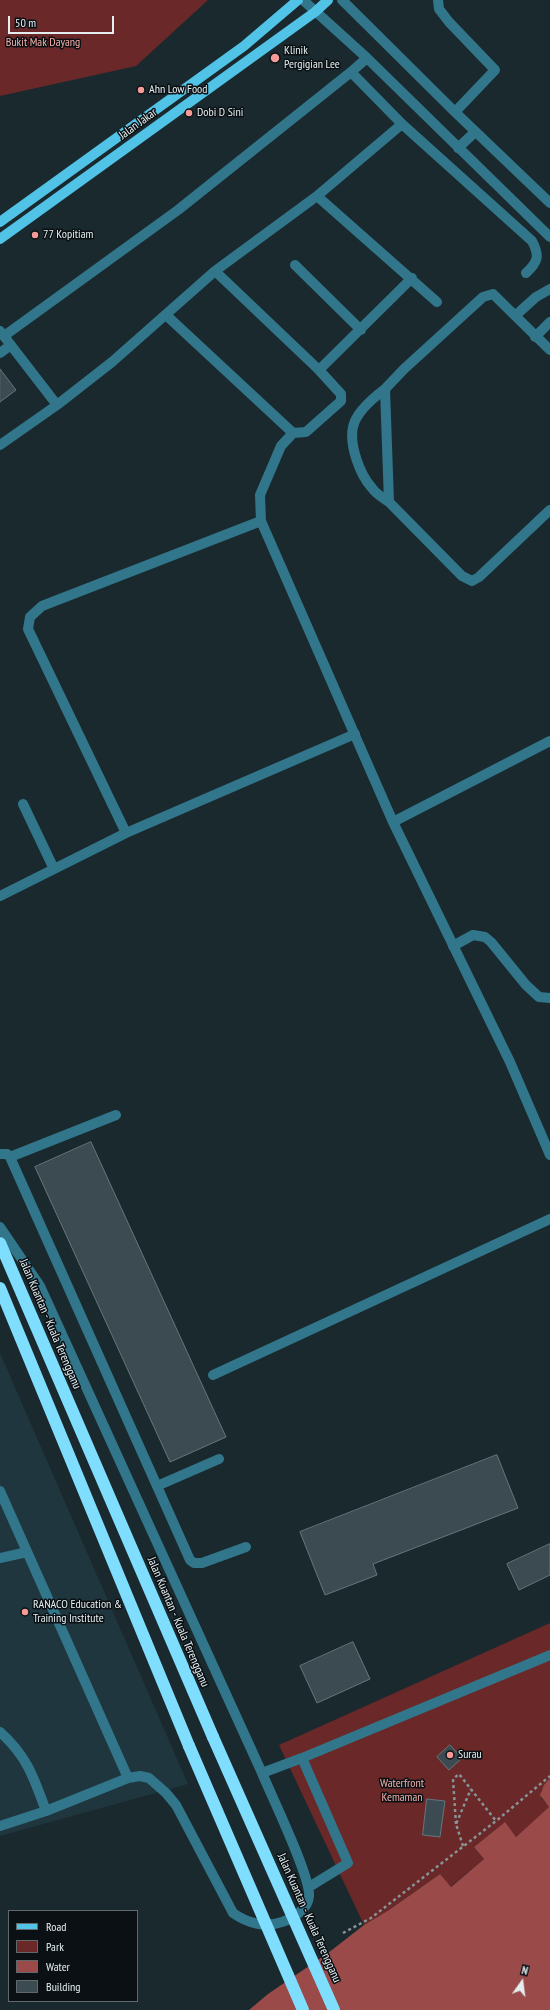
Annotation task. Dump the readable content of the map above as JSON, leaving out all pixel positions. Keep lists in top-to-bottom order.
{
  "streets": {
    "highway": ["Jalan Kuantan - Kuala Terengganu"],
    "main road": ["Jalan Jakar"]
  },
  "parks": ["Bukit Mak Dayang", "Waterfront Kemaman"],
  "places": [
    "Klinik Pergigian Lee",
    "Ahn Low Food",
    "Dobi D Sini",
    "77 Kopitiam",
    "RANACO Education & Training Institute",
    "Surau"
  ],
  "legend": [
    "Road",
    "Park",
    "Water",
    "Building"
  ],
  "scale_bar": "50 m",
  "north": "top"
}
